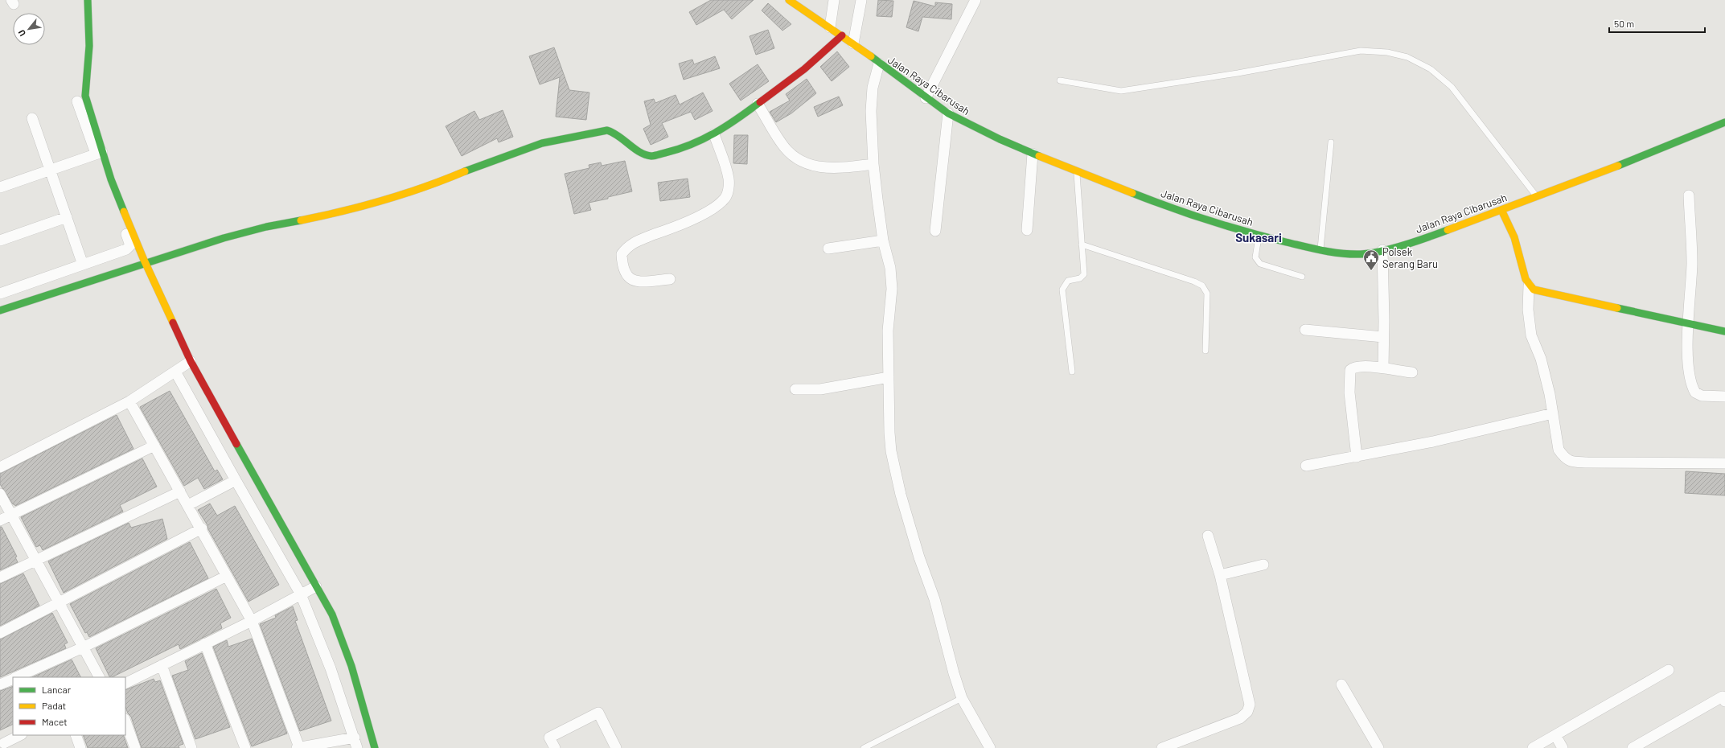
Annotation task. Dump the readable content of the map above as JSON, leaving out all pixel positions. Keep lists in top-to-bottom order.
{
  "streets": {
    "street": ["Jalan Raya Cibarusah"]
  },
  "districts": ["Sukasari"],
  "places": {
    "public building": ["Polsek Serang Baru"]
  },
  "legend": ["Lancar", "Padat", "Macet"],
  "scale_bar": "50 m",
  "north": "bottom left"
}
